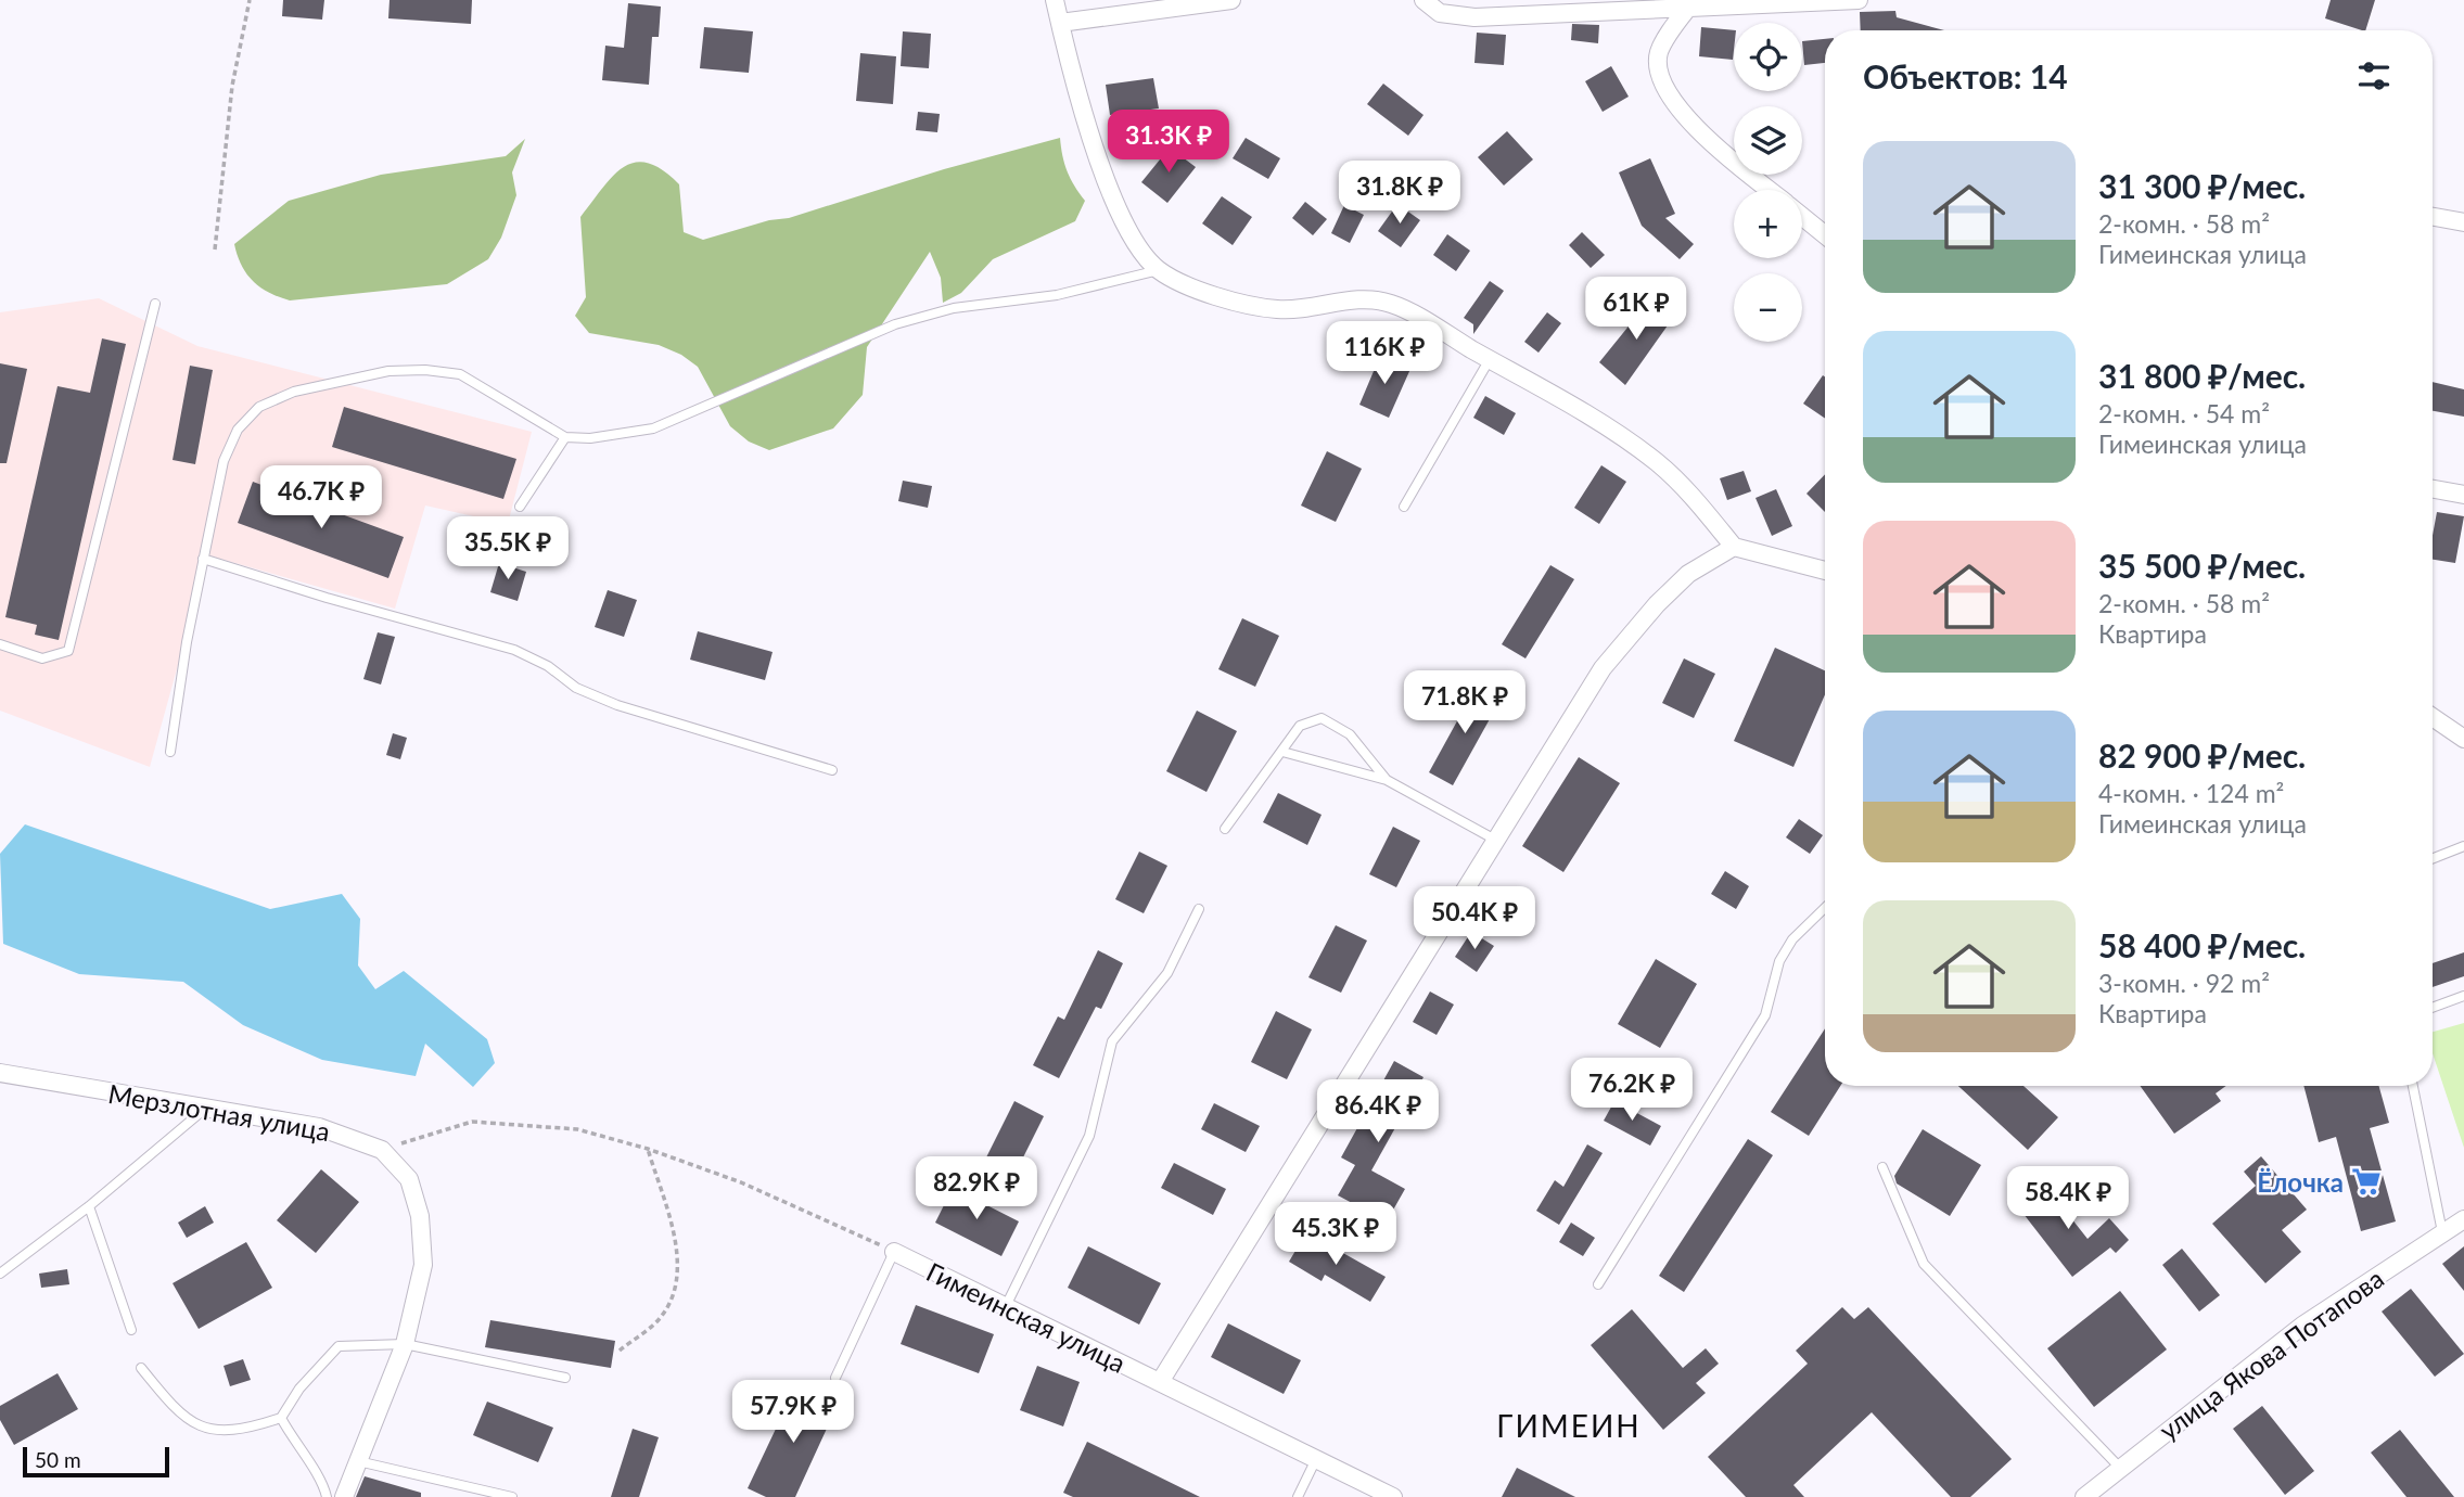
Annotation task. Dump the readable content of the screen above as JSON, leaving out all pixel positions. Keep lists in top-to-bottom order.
{
  "streets": {
    "street": ["Мерзлотная улица", "Гимеинская улица", "улица Якова Потапова"]
  },
  "districts": ["ГИМЕИН"],
  "places": {
    "supermarket": ["Ёлочка"]
  },
  "scale_bar": "50 m",
  "page": {
    "map_buttons": ["+", "−"],
    "heading": "Объектов: 14",
    "price": [
      "31.3K ₽",
      "31.8K ₽",
      "61K ₽",
      "116K ₽",
      "46.7K ₽",
      "35.5K ₽",
      "71.8K ₽",
      "50.4K ₽",
      "76.2K ₽",
      "86.4K ₽",
      "82.9K ₽",
      "58.4K ₽",
      "45.3K ₽",
      "57.9K ₽"
    ],
    "list": [
      {
        "name": "31 300 ₽/мес.",
        "note": "2-комн. · 58 m² · Гимеинская улица"
      },
      {
        "name": "31 800 ₽/мес.",
        "note": "2-комн. · 54 m² · Гимеинская улица"
      },
      {
        "name": "35 500 ₽/мес.",
        "note": "2-комн. · 58 m² · Квартира"
      },
      {
        "name": "82 900 ₽/мес.",
        "note": "4-комн. · 124 m² · Гимеинская улица"
      },
      {
        "name": "58 400 ₽/мес.",
        "note": "3-комн. · 92 m² · Квартира"
      }
    ],
    "scale": "50 m"
  }
}
